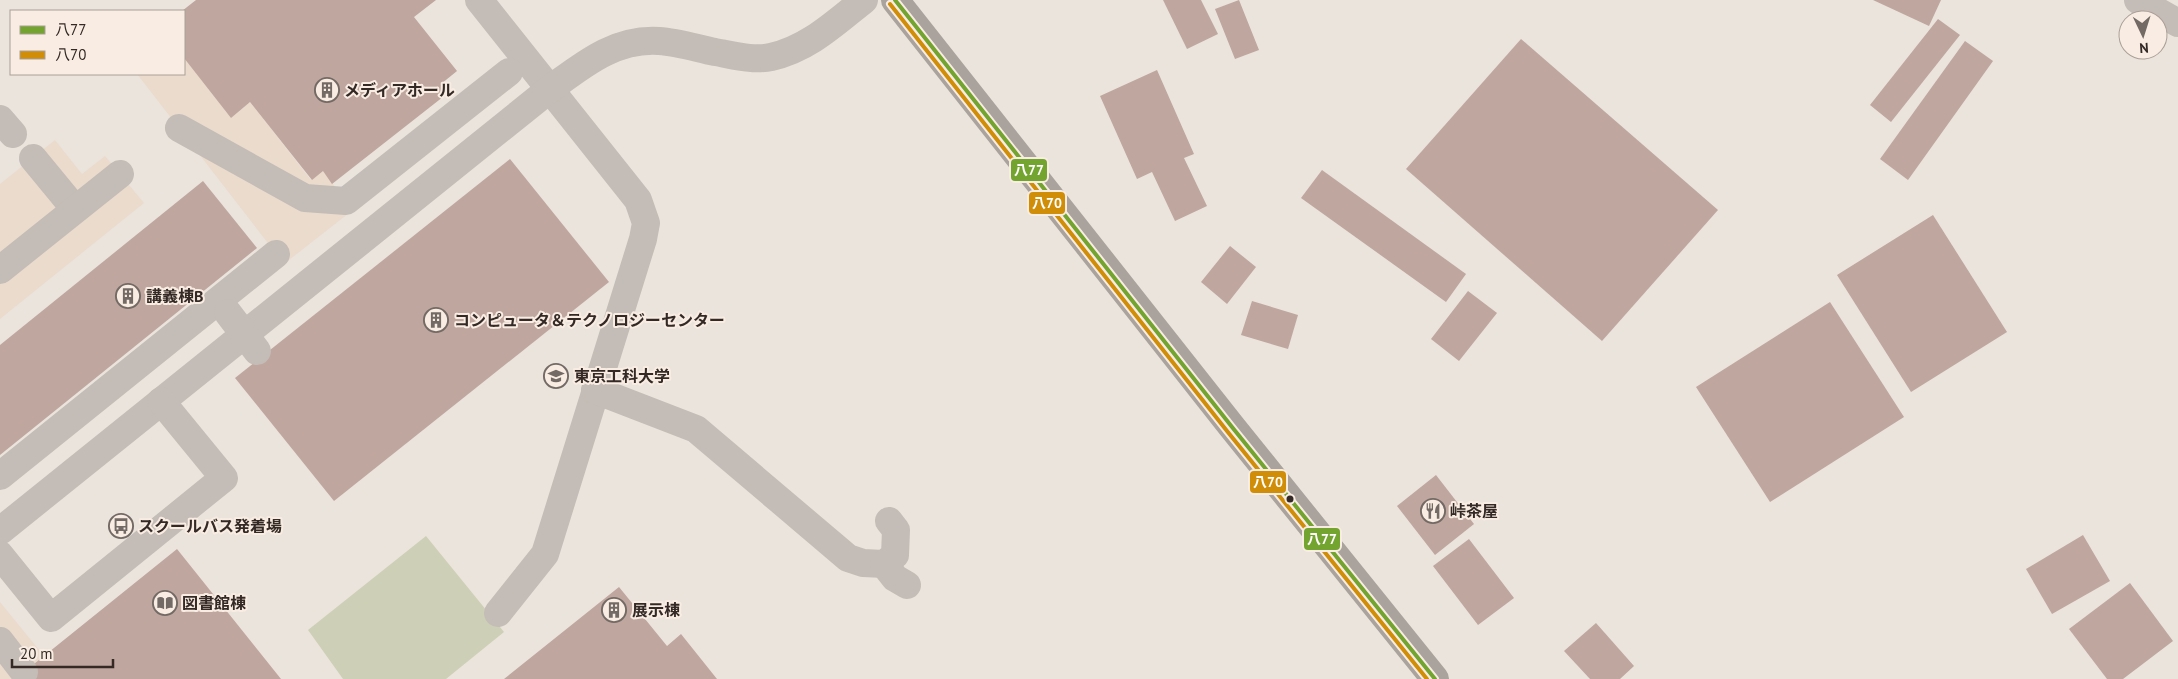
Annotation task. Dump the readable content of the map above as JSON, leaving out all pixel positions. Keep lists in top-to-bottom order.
{
  "places": {
    "building": [
      "メディアホール",
      "講義棟B",
      "コンピュータ＆テクノロジーセンター",
      "展示棟"
    ],
    "school or university": ["東京工科大学"],
    "restaurant": ["峠茶屋"],
    "bus stop": ["スクールバス発着場"],
    "library": ["図書館棟"]
  },
  "lines": ["transit line 八77", "transit line 八70"],
  "legend": ["八77", "八70"],
  "scale_bar": "20 m",
  "north": "bottom"
}
